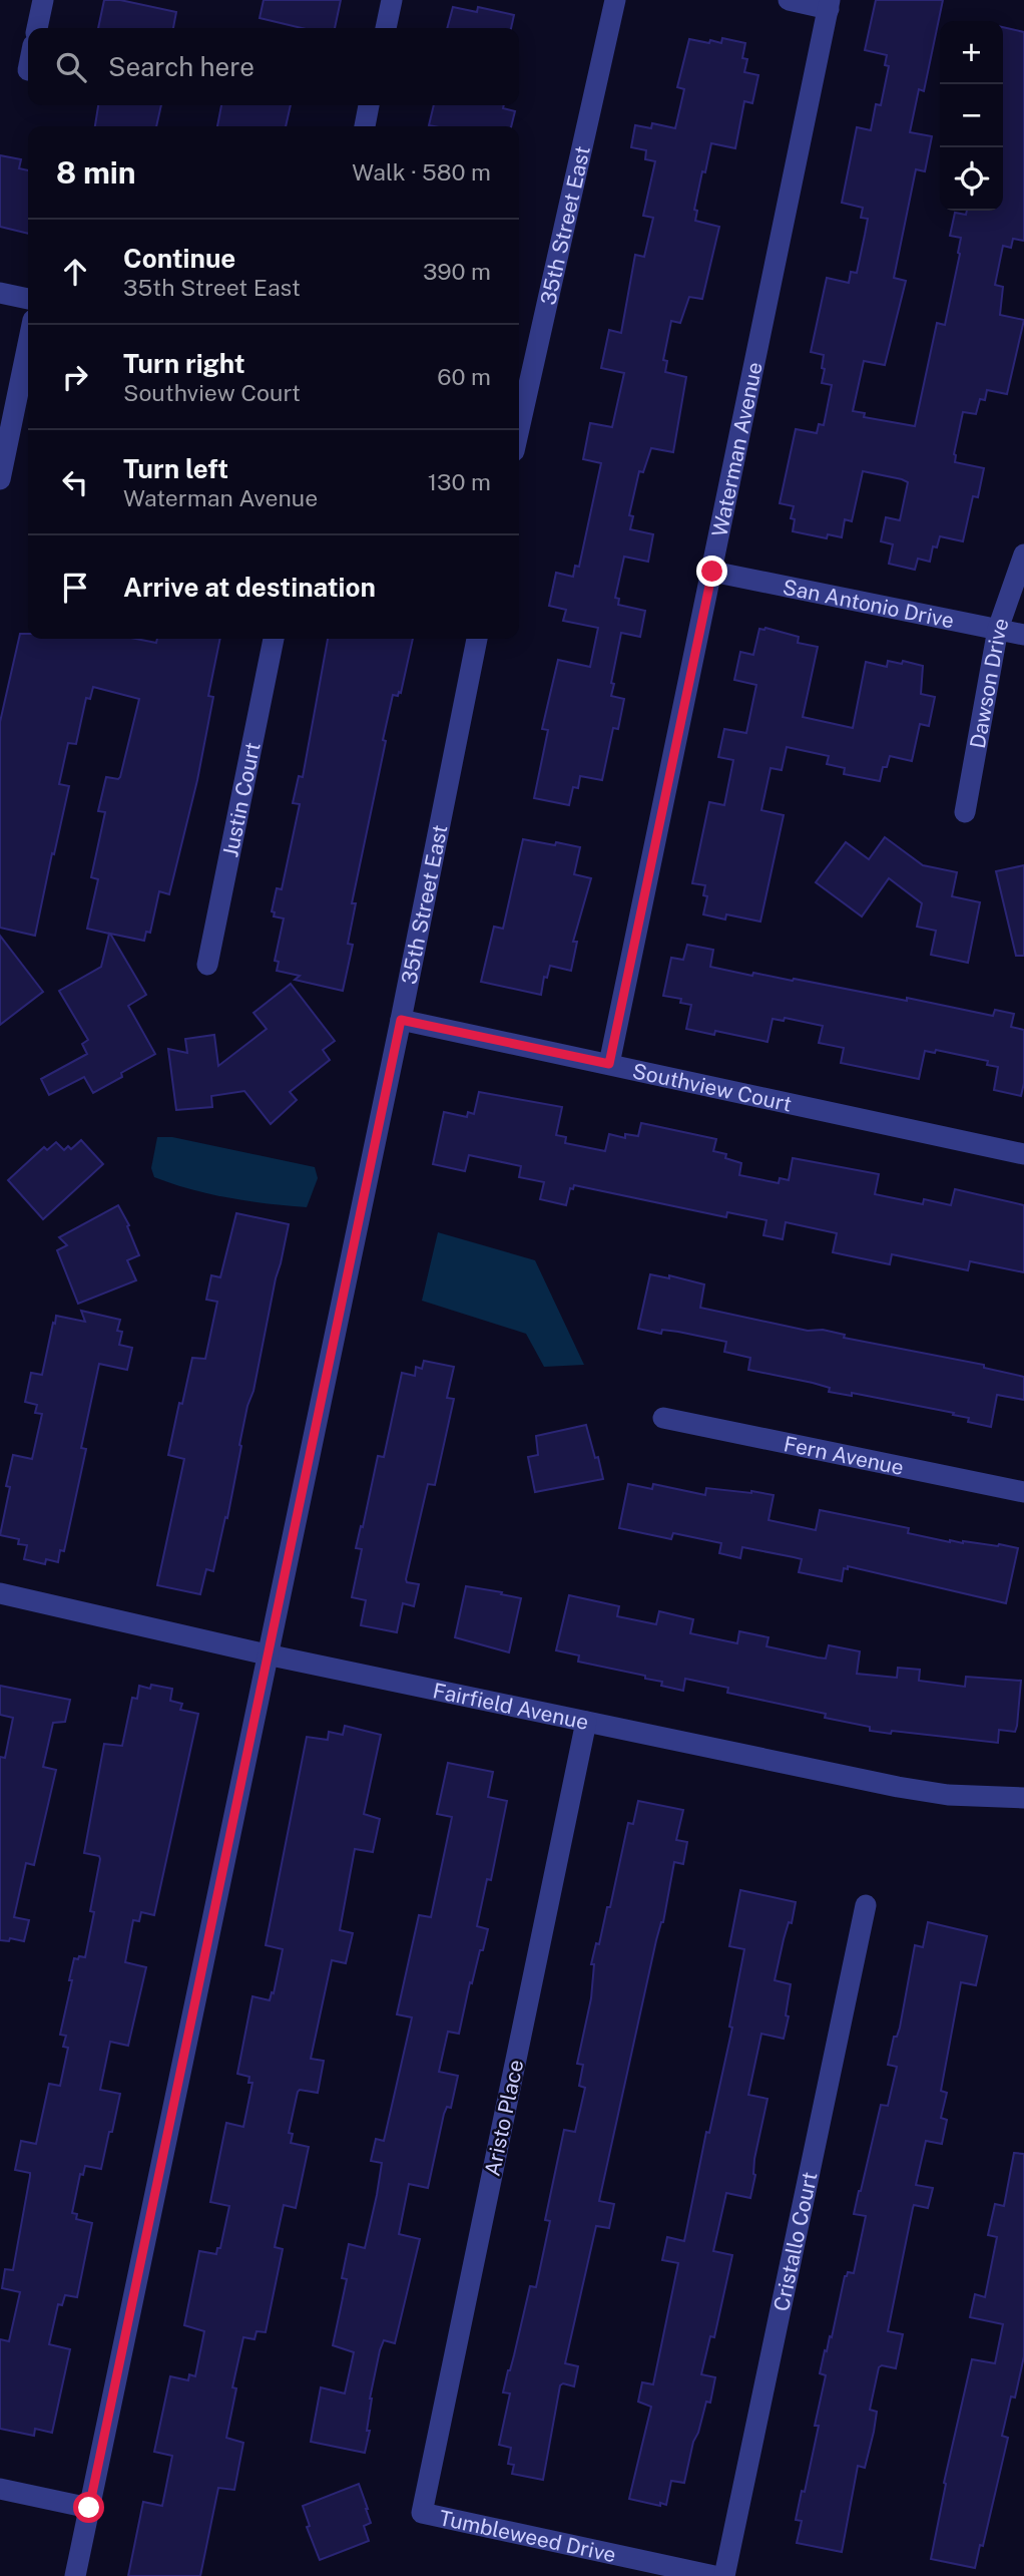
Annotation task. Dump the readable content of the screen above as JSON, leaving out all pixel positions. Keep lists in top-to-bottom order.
{
  "streets": {
    "street": [
      "35th Street East",
      "Waterman Avenue",
      "San Antonio Drive",
      "Dawson Drive",
      "Justin Court",
      "Southview Court",
      "Fern Avenue",
      "Fairfield Avenue",
      "Aristo Place",
      "Cristallo Court",
      "Tumbleweed Drive"
    ]
  },
  "crossings": [
    ["35th Street East", "Southview Court"],
    ["35th Street East", "Fairfield Avenue"],
    ["Waterman Avenue", "San Antonio Drive"],
    ["Waterman Avenue", "Southview Court"],
    ["San Antonio Drive", "Dawson Drive"],
    ["Fairfield Avenue", "Aristo Place"],
    ["Aristo Place", "Tumbleweed Drive"]
  ],
  "page": {
    "map_buttons": ["+", "−"],
    "search": "Search here",
    "heading": ["8 min", "Walk · 580 m"],
    "list": [
      ["Continue", "35th Street East", "390 m"],
      ["Turn right", "Southview Court", "60 m"],
      ["Turn left", "Waterman Avenue", "130 m"],
      "Arrive at destination"
    ]
  }
}
